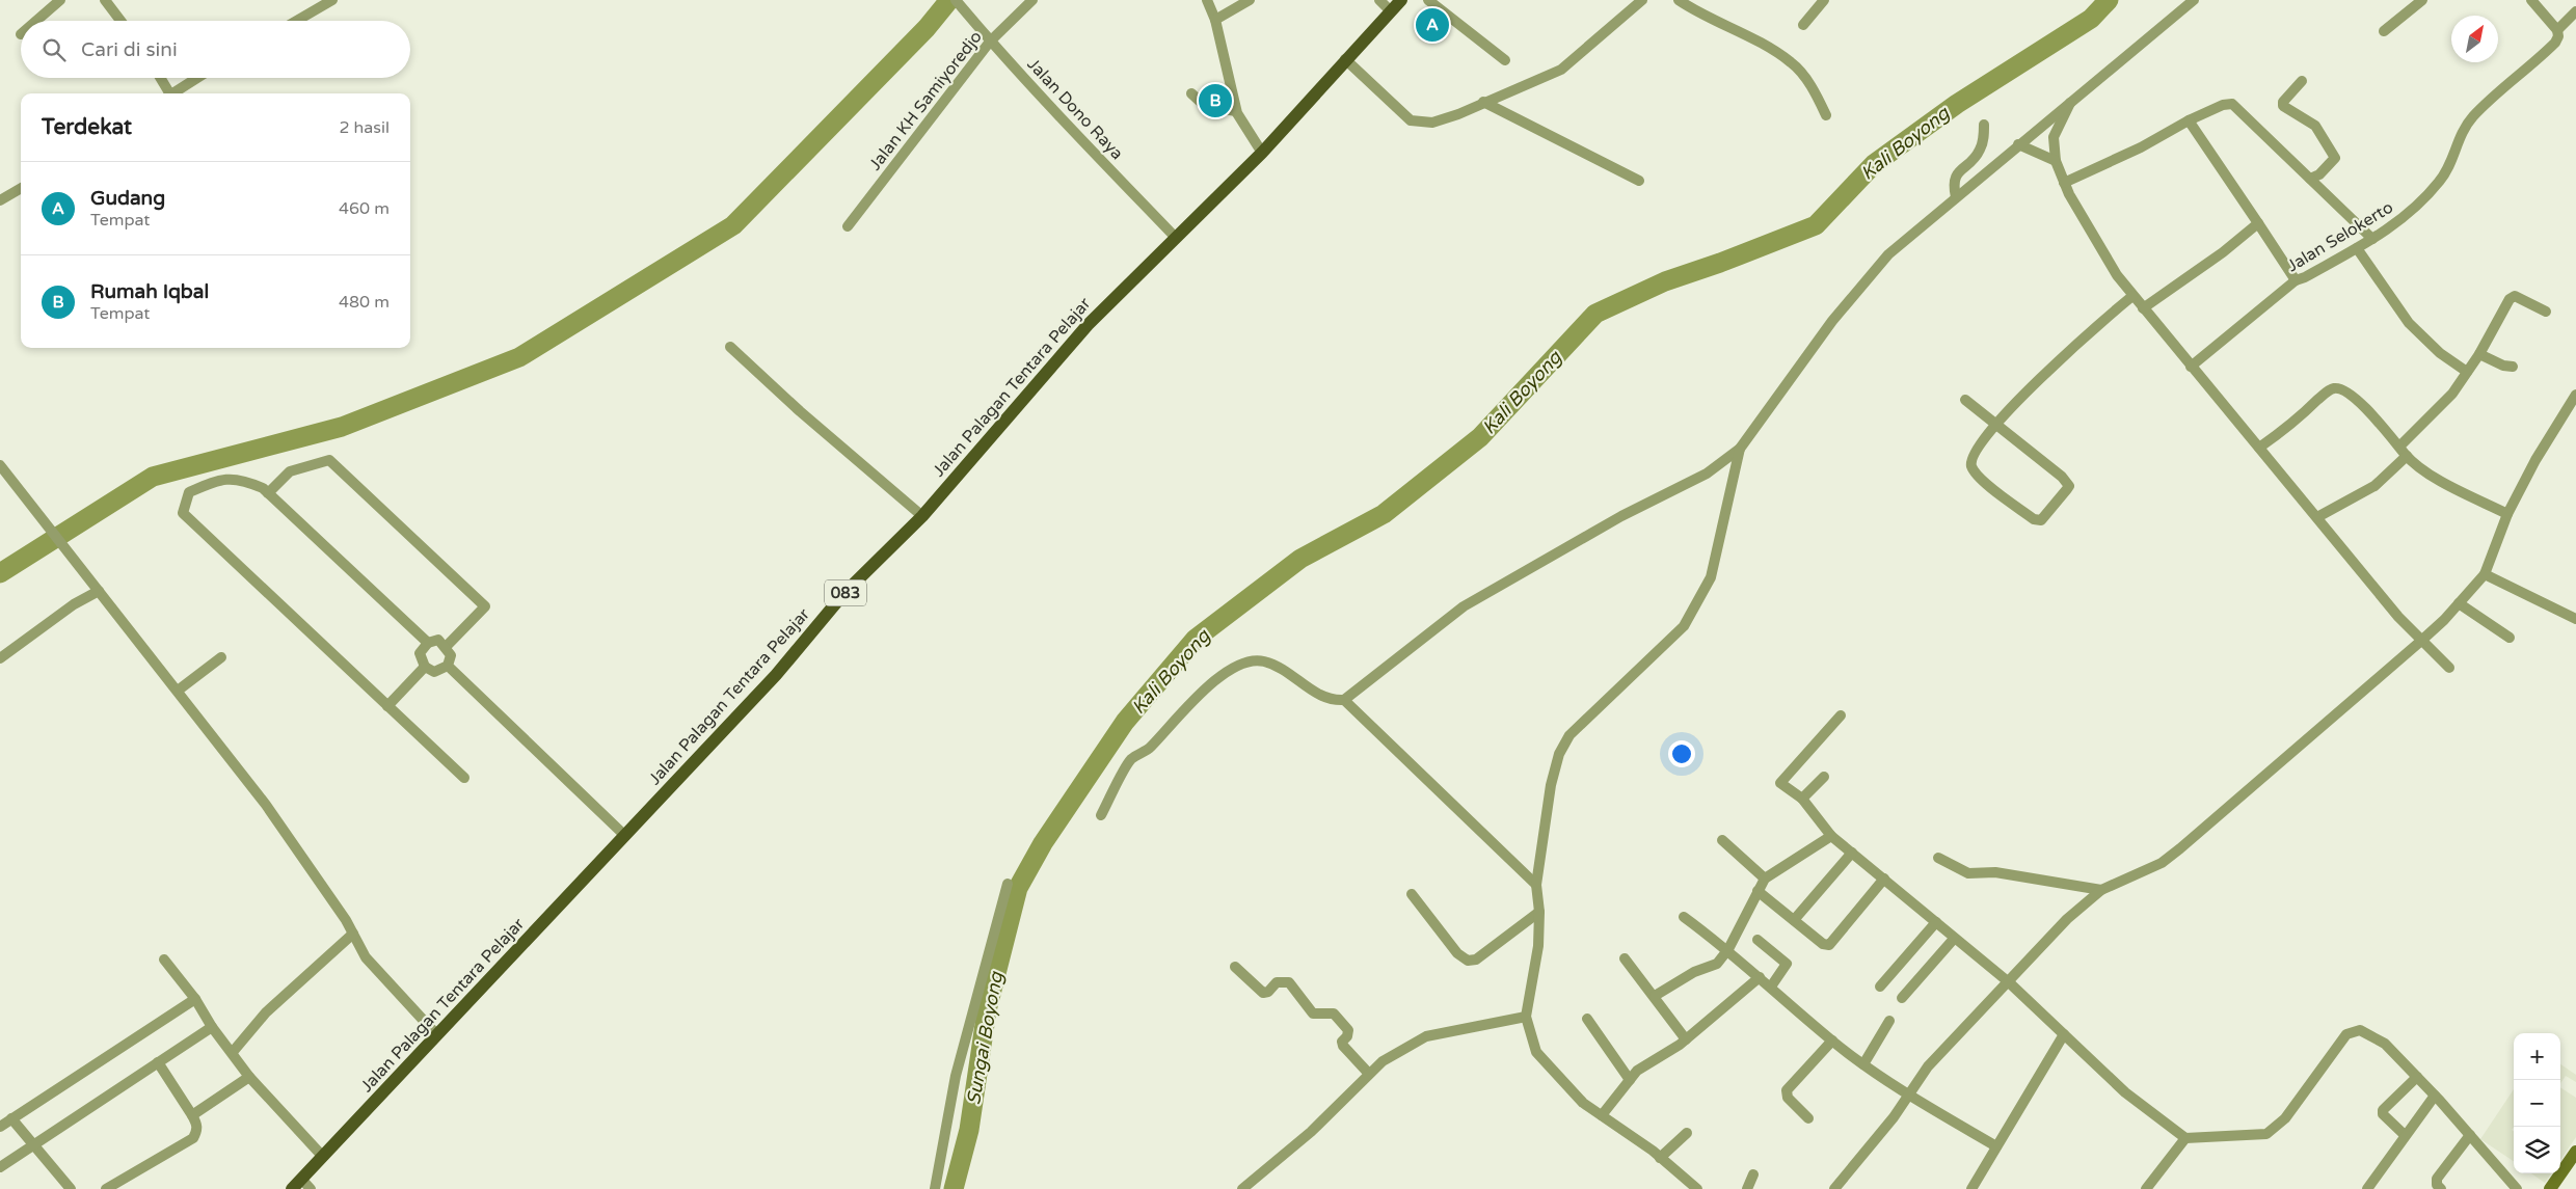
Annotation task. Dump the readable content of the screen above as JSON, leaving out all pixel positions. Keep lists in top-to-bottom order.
{
  "streets": {
    "main road": ["Jalan Palagan Tentara Pelajar", "083"],
    "street": ["Jalan KH Samiyoredjo", "Jalan Dono Raya", "Jalan Selokerto"]
  },
  "crossings": [
    ["Jalan KH Samiyoredjo", "Jalan Dono Raya"],
    ["Jalan Dono Raya", "Jalan Palagan Tentara Pelajar"]
  ],
  "water": ["Kali Boyong", "Sungai Boyong"],
  "north": "top right",
  "page": {
    "pins": ["A", "B"],
    "search": "Cari di sini",
    "heading": ["Terdekat", "2 hasil"],
    "list": [
      {
        "mark": "A",
        "name": "Gudang",
        "note": "Tempat",
        "value": "460 m"
      },
      {
        "mark": "B",
        "name": "Rumah Iqbal",
        "note": "Tempat",
        "value": "480 m"
      }
    ],
    "map_buttons": ["+", "−"]
  }
}
